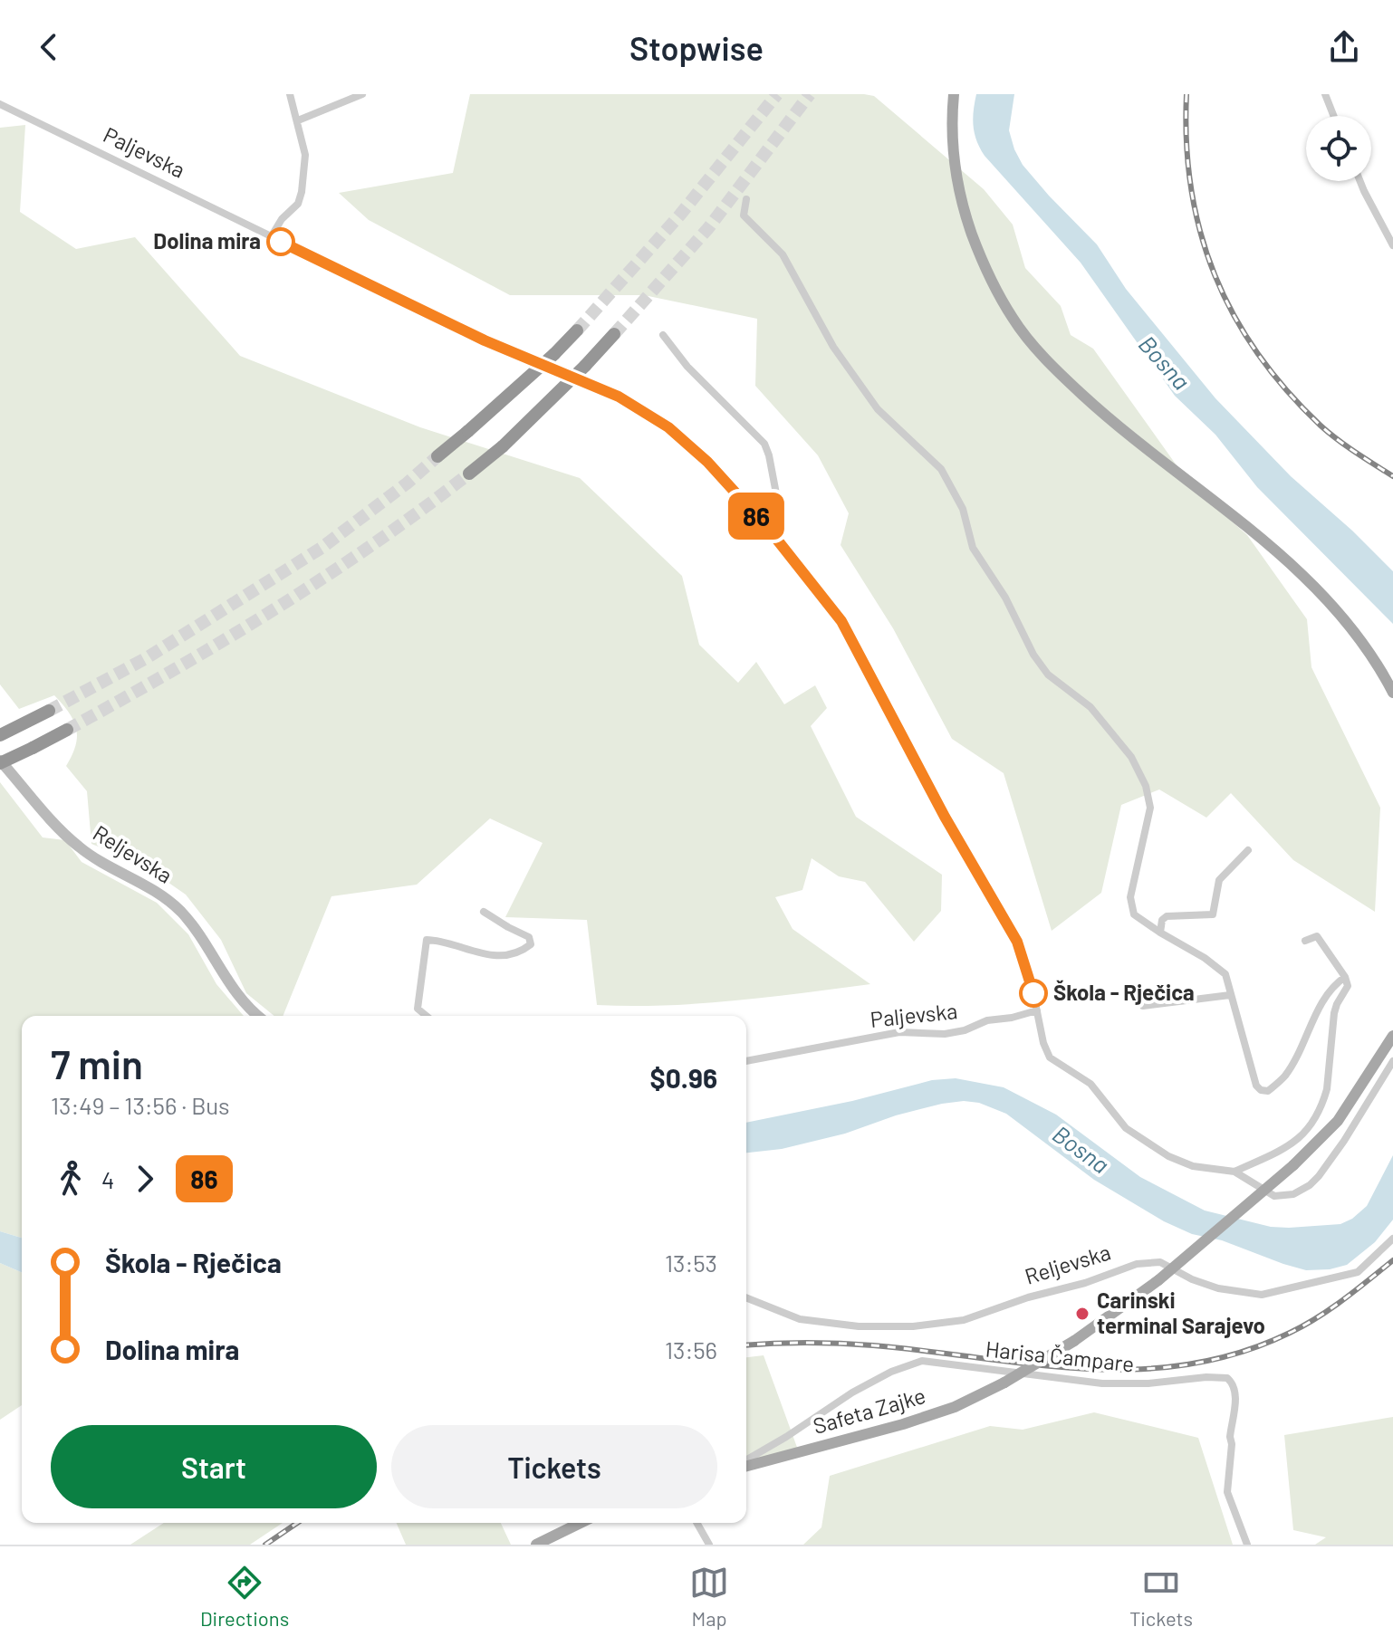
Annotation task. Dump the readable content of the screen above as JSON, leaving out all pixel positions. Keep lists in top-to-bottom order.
{
  "streets": {
    "main road": ["Reljevska", "Safeta Zajke"],
    "street": ["Paljevska", "Harisa Čampare"]
  },
  "water": ["Bosna"],
  "places": ["Dolina mira", "Škola - Rječica", "Carinski terminal Sarajevo"],
  "lines": ["bus line 86"],
  "page": {
    "header": "Stopwise",
    "on_map": "86",
    "heading": ["7 min", "13:49 – 13:56 · Bus", "$0.96"],
    "legs": ["4", "86"],
    "list": [
      {
        "name": "Škola - Rječica",
        "value": "13:53"
      },
      {
        "name": "Dolina mira",
        "value": "13:56"
      }
    ],
    "buttons": ["Start", "Tickets"],
    "tabs": ["Directions", "Map", "Tickets"]
  }
}
